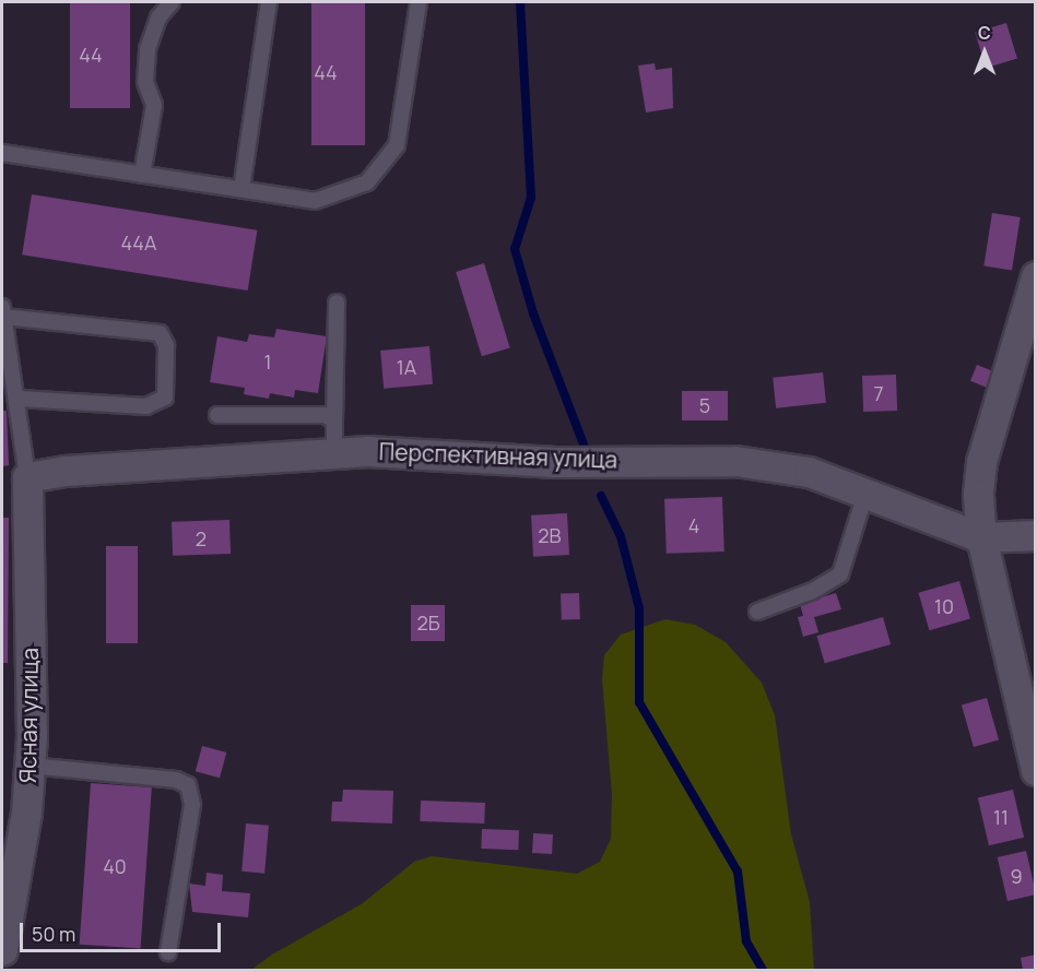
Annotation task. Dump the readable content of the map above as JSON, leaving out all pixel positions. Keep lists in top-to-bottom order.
{
  "streets": {
    "street": ["Перспективная улица", "Ясная улица"]
  },
  "crossings": [
    ["Перспективная улица", "Ясная улица"]
  ],
  "house_numbers": [
    "44",
    "44",
    "44А",
    "1",
    "1А",
    "7",
    "5",
    "4",
    "2В",
    "2",
    "10",
    "2Б",
    "11",
    "40",
    "9"
  ],
  "scale_bar": "50 m",
  "north": "top"
}
